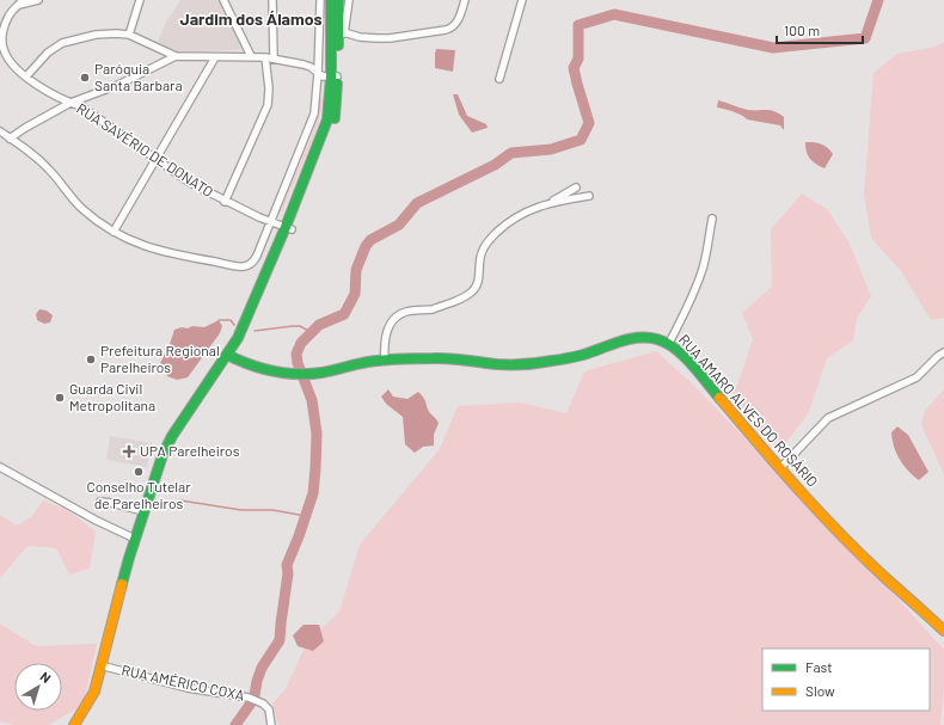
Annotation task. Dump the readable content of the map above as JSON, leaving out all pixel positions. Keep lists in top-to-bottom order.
{
  "streets": {
    "main road": ["RUA AMARO ALVES DO ROSÁRIO"],
    "street": ["RUA SAVÉRIO DE DONATO", "RUA AMÉRICO COXA"]
  },
  "districts": ["Jardim dos Álamos"],
  "places": {
    "other": [
      "Paróquia Santa Barbara",
      "Prefeitura Regional Parelheiros",
      "Guarda Civil Metropolitana",
      "Conselho Tutelar de Parelheiros"
    ],
    "health": ["UPA Parelheiros"]
  },
  "legend": ["Fast", "Slow"],
  "scale_bar": "100 m",
  "north": "top right"
}
